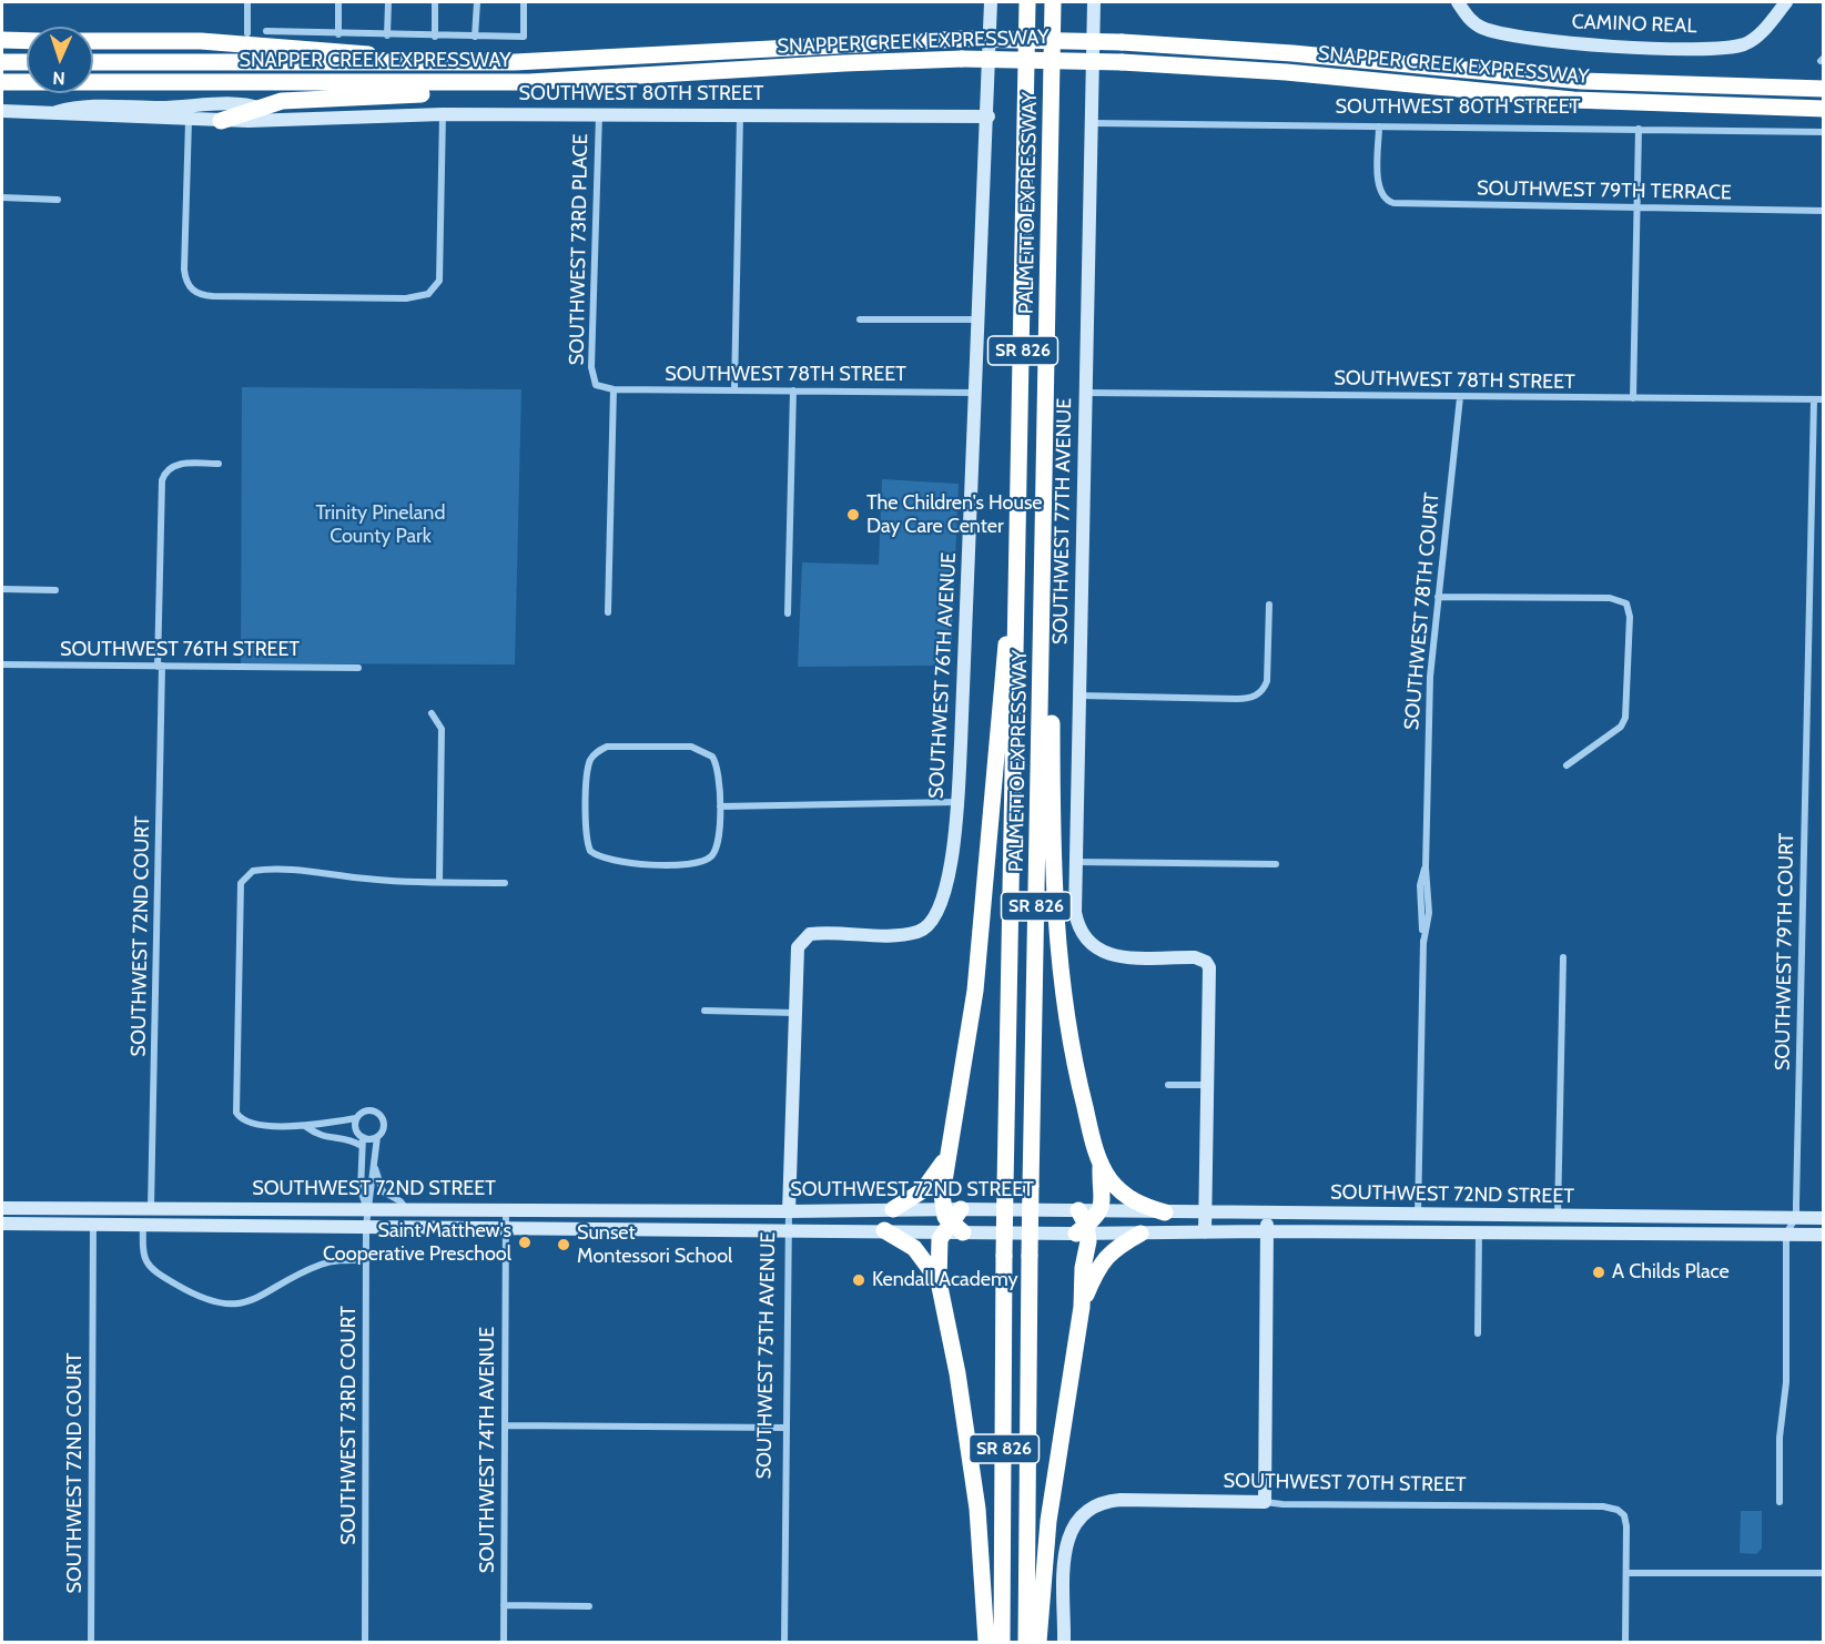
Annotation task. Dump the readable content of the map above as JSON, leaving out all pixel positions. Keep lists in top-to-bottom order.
{
  "streets": {
    "highway": ["SNAPPER CREEK EXPRESSWAY", "PALMETTO EXPRESSWAY", "SR 826"],
    "street": [
      "CAMINO REAL",
      "SOUTHWEST 80TH STREET",
      "SOUTHWEST 79TH TERRACE",
      "SOUTHWEST 73RD PLACE",
      "SOUTHWEST 78TH STREET",
      "SOUTHWEST 77TH AVENUE",
      "SOUTHWEST 78TH COURT",
      "SOUTHWEST 76TH STREET",
      "SOUTHWEST 76TH AVENUE",
      "SOUTHWEST 72ND COURT",
      "SOUTHWEST 79TH COURT",
      "SOUTHWEST 72ND STREET",
      "SOUTHWEST 75TH AVENUE",
      "SOUTHWEST 73RD COURT",
      "SOUTHWEST 74TH AVENUE",
      "SOUTHWEST 70TH STREET"
    ]
  },
  "crossings": [
    ["SOUTHWEST 80TH STREET", "SOUTHWEST 79TH TERRACE"],
    ["SOUTHWEST 80TH STREET", "SOUTHWEST 73RD PLACE"],
    ["SOUTHWEST 80TH STREET", "SOUTHWEST 77TH AVENUE"],
    ["SOUTHWEST 80TH STREET", "SOUTHWEST 76TH AVENUE"],
    ["SOUTHWEST 73RD PLACE", "SOUTHWEST 78TH STREET"],
    ["SOUTHWEST 78TH STREET", "SOUTHWEST 77TH AVENUE"],
    ["SOUTHWEST 78TH STREET", "SOUTHWEST 78TH COURT"],
    ["SOUTHWEST 78TH STREET", "SOUTHWEST 76TH AVENUE"],
    ["SOUTHWEST 78TH STREET", "SOUTHWEST 79TH COURT"],
    ["SOUTHWEST 78TH COURT", "SOUTHWEST 72ND STREET"],
    ["SOUTHWEST 76TH STREET", "SOUTHWEST 72ND COURT"],
    ["SOUTHWEST 76TH AVENUE", "SOUTHWEST 75TH AVENUE"],
    ["SOUTHWEST 72ND COURT", "SOUTHWEST 72ND STREET"],
    ["SOUTHWEST 79TH COURT", "SOUTHWEST 72ND STREET"],
    ["SOUTHWEST 72ND STREET", "SOUTHWEST 75TH AVENUE"],
    ["SOUTHWEST 72ND STREET", "SOUTHWEST 73RD COURT"],
    ["SOUTHWEST 72ND STREET", "SOUTHWEST 74TH AVENUE"]
  ],
  "parks": ["Trinity Pineland County Park"],
  "places": [
    "The Children's House Day Care Center",
    "Saint Matthew's Cooperative Preschool",
    "Sunset Montessori School",
    "A Childs Place",
    "Kendall Academy"
  ],
  "north": "bottom"
}
